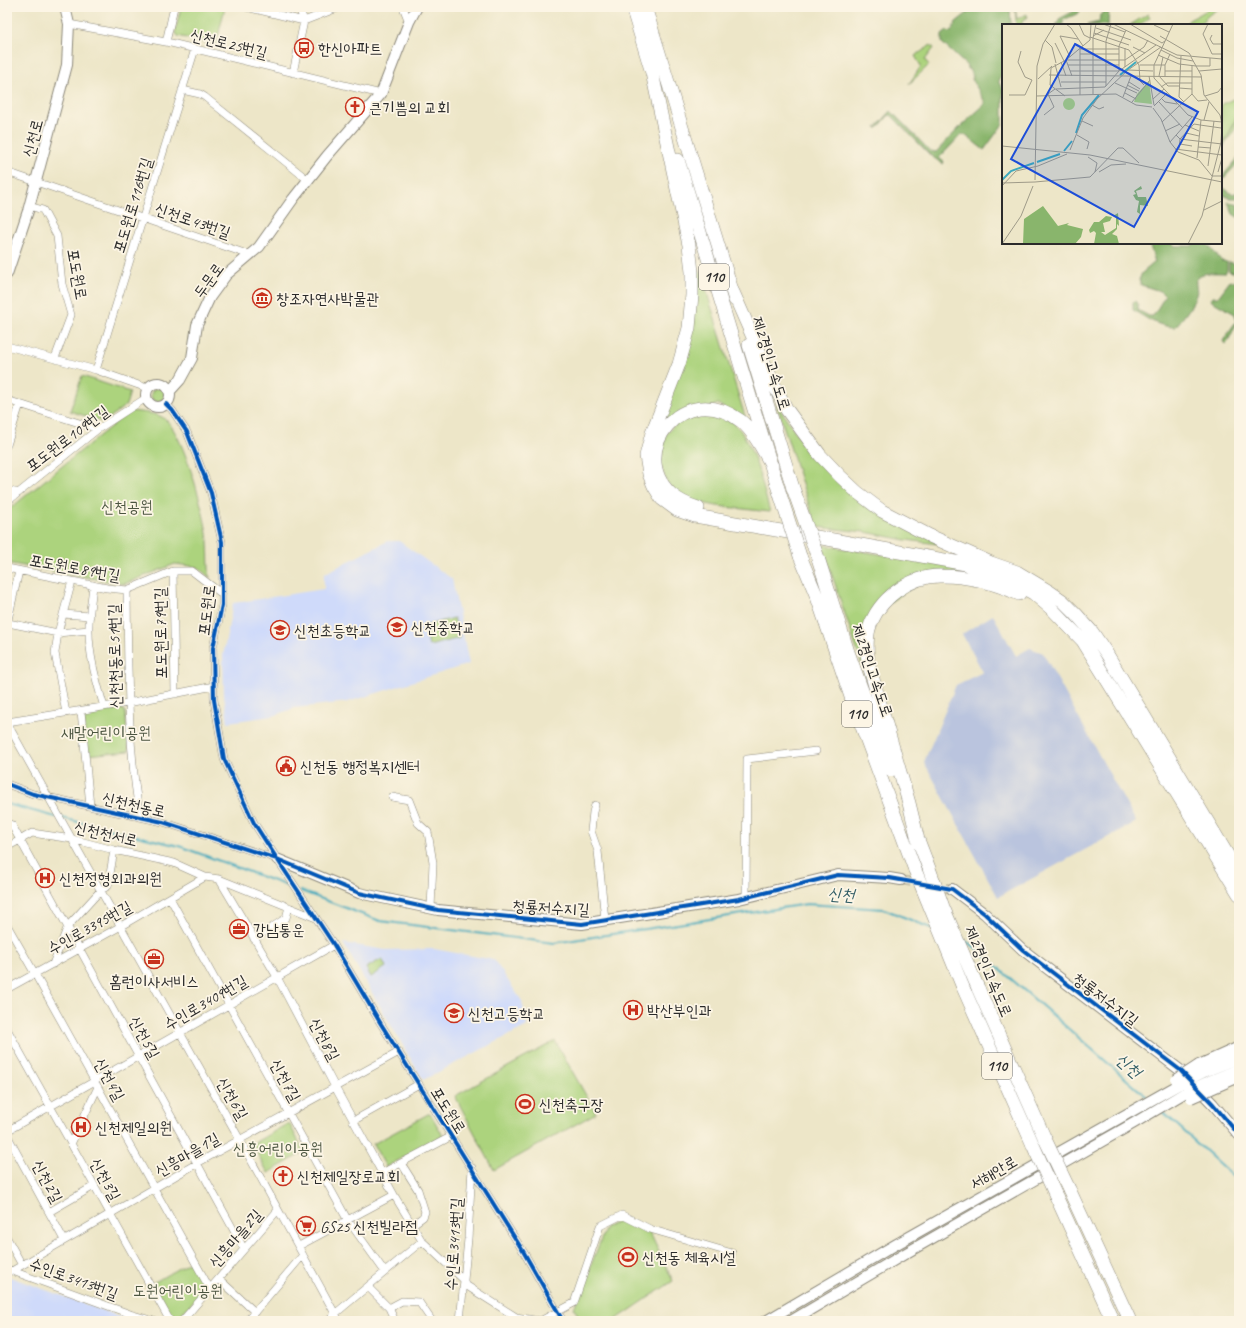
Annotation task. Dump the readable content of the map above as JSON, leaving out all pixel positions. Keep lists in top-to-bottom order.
{
  "streets": {
    "highway": ["110", "제2경인고속도로"],
    "street": [
      "신천로25번길",
      "신천로",
      "포도원로116번길",
      "신천로43번길",
      "포도원로",
      "두문로",
      "포도원로109번길",
      "포도원로89번길",
      "포도원로79번길",
      "신천천동로51번길",
      "신천천동로",
      "신천천서로",
      "청룡저수지길",
      "수인로3395번길",
      "수인로3409번길",
      "신천5길",
      "신천8길",
      "신천4길",
      "신천7길",
      "신천6길",
      "신흥마을1길",
      "서해안로",
      "신천3길",
      "신천2길",
      "신흥마을2길",
      "수인로3413번길"
    ]
  },
  "crossings": [
    ["신천로25번길", "신천로"],
    ["신천로25번길", "포도원로116번길"],
    ["신천로25번길", "두문로"],
    ["신천로", "신천로43번길"],
    ["신천로", "포도원로"],
    ["포도원로116번길", "신천로43번길"],
    ["신천로43번길", "두문로"],
    ["포도원로", "두문로"],
    ["포도원로", "포도원로109번길"],
    ["포도원로", "포도원로89번길"],
    ["포도원로", "포도원로79번길"],
    ["포도원로", "신천천동로"],
    ["포도원로", "청룡저수지길"],
    ["포도원로", "수인로3409번길"],
    ["포도원로", "신천8길"],
    ["포도원로", "신흥마을1길"],
    ["포도원로", "수인로3413번길"],
    ["두문로", "포도원로109번길"],
    ["포도원로89번길", "포도원로79번길"],
    ["포도원로89번길", "신천천동로51번길"],
    ["포도원로79번길", "신천천동로51번길"],
    ["포도원로79번길", "신천6길"],
    ["신천천동로51번길", "신천천동로"],
    ["신천천동로", "청룡저수지길"],
    ["신천천동로", "신천6길"],
    ["신천천서로", "수인로3395번길"],
    ["신천천서로", "신천5길"],
    ["신천천서로", "신천6길"],
    ["수인로3395번길", "신천5길"],
    ["수인로3395번길", "신천4길"],
    ["수인로3395번길", "신천7길"],
    ["수인로3395번길", "신천6길"],
    ["수인로3409번길", "신천5길"],
    ["수인로3409번길", "신천8길"],
    ["수인로3409번길", "신천4길"],
    ["수인로3409번길", "신천7길"],
    ["수인로3409번길", "신천6길"],
    ["수인로3409번길", "신천3길"],
    ["신천5길", "신흥마을1길"],
    ["신천5길", "신흥마을2길"],
    ["신천8길", "신흥마을1길"],
    ["신천8길", "수인로3413번길"],
    ["신천4길", "신흥마을1길"],
    ["신천4길", "신흥마을2길"],
    ["신천7길", "신흥마을1길"],
    ["신천6길", "신흥마을1길"],
    ["신천6길", "신흥마을2길"],
    ["신흥마을1길", "신천3길"],
    ["신흥마을1길", "신천2길"],
    ["신흥마을1길", "수인로3413번길"]
  ],
  "water": ["신천"],
  "parks": [
    "신천공원",
    "새말어린이공원",
    "신흥어린이공원",
    "도원어린이공원"
  ],
  "places": {
    "bus stop": ["한신아파트"],
    "church": ["큰기쁨의 교회", "신천제일장로교회"],
    "museum": ["창조자연사박물관"],
    "school or university": ["신천중학교", "신천초등학교", "신천고등학교"],
    "public building": ["신천동 행정복지센터"],
    "hospital": ["신천정형외과의원", "박산부인과", "신천제일의원"],
    "office": ["강남통운", "홈런이사서비스"],
    "sports": ["신천축구장", "신천동 체육시설"],
    "supermarket": ["GS25 신천빌라점"]
  }
}
